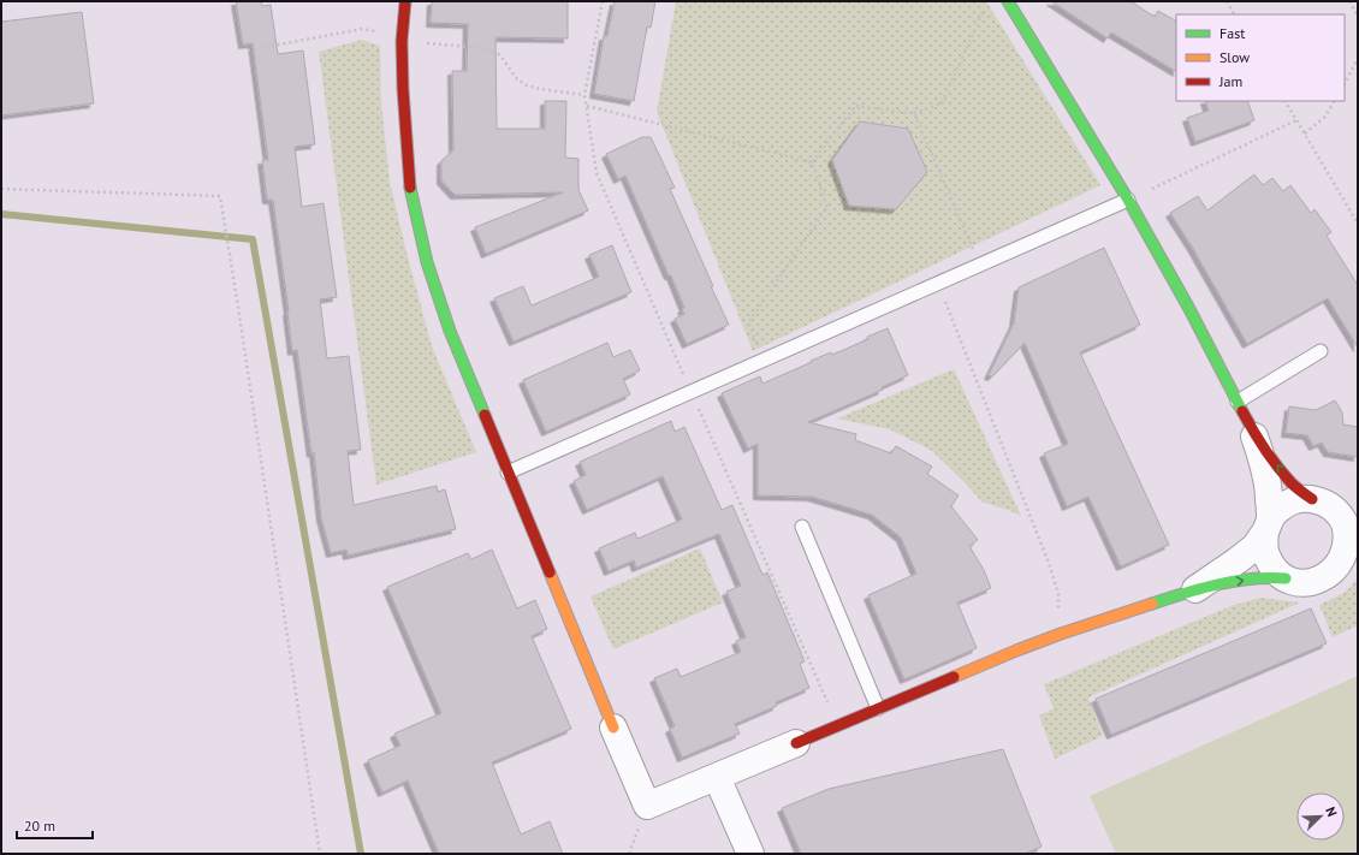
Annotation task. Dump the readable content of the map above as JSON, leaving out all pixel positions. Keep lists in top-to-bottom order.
{
  "legend": ["Fast", "Slow", "Jam"],
  "scale_bar": "20 m",
  "north": "top right"
}
